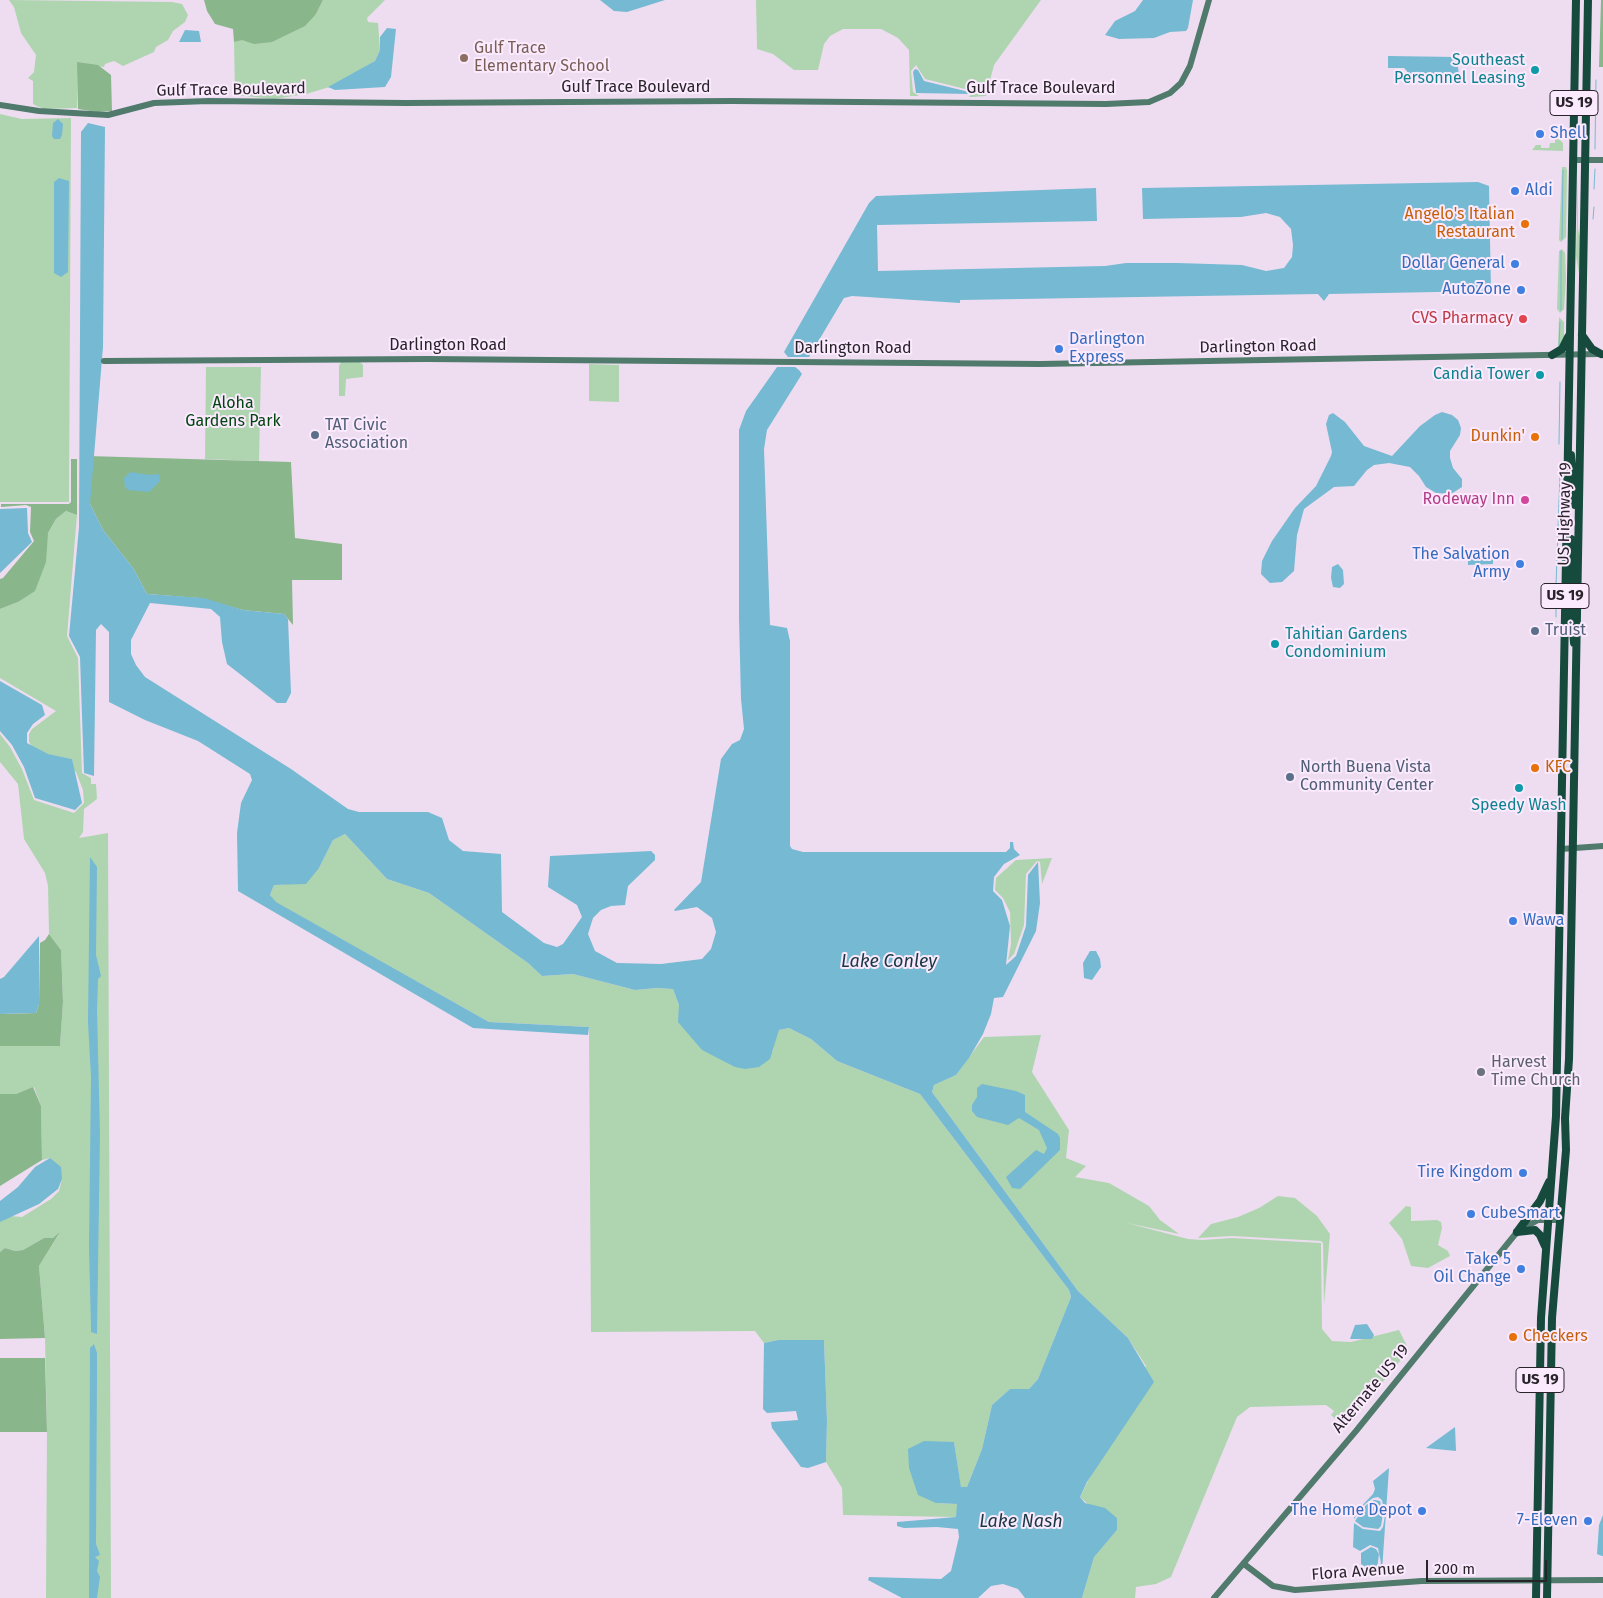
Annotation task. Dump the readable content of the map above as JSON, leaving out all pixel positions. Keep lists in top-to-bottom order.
{
  "streets": {
    "highway": ["US 19", "US Highway 19"],
    "street": [
      "Gulf Trace Boulevard",
      "Darlington Road",
      "Alternate US 19",
      "Flora Avenue"
    ]
  },
  "crossings": [
    ["Darlington Road", "US Highway 19"],
    ["US Highway 19", "Alternate US 19"],
    ["US Highway 19", "Flora Avenue"],
    ["Alternate US 19", "Flora Avenue"]
  ],
  "water": ["Lake Conley", "Lake Nash"],
  "parks": ["Aloha Gardens Park"],
  "places": [
    "Gulf Trace Elementary School",
    "Southeast Personnel Leasing",
    "Shell",
    "Aldi",
    "Angelo's Italian Restaurant",
    "Dollar General",
    "AutoZone",
    "CVS Pharmacy",
    "Darlington Express",
    "Candia Tower",
    "TAT Civic Association",
    "Dunkin'",
    "Rodeway Inn",
    "The Salvation Army",
    "Truist",
    "Tahitian Gardens Condominium",
    "KFC",
    "North Buena Vista Community Center",
    "Speedy Wash",
    "Wawa",
    "Harvest Time Church",
    "Tire Kingdom",
    "CubeSmart",
    "Take 5 Oil Change",
    "Checkers",
    "The Home Depot",
    "7-Eleven"
  ],
  "scale_bar": "200 m"
}
